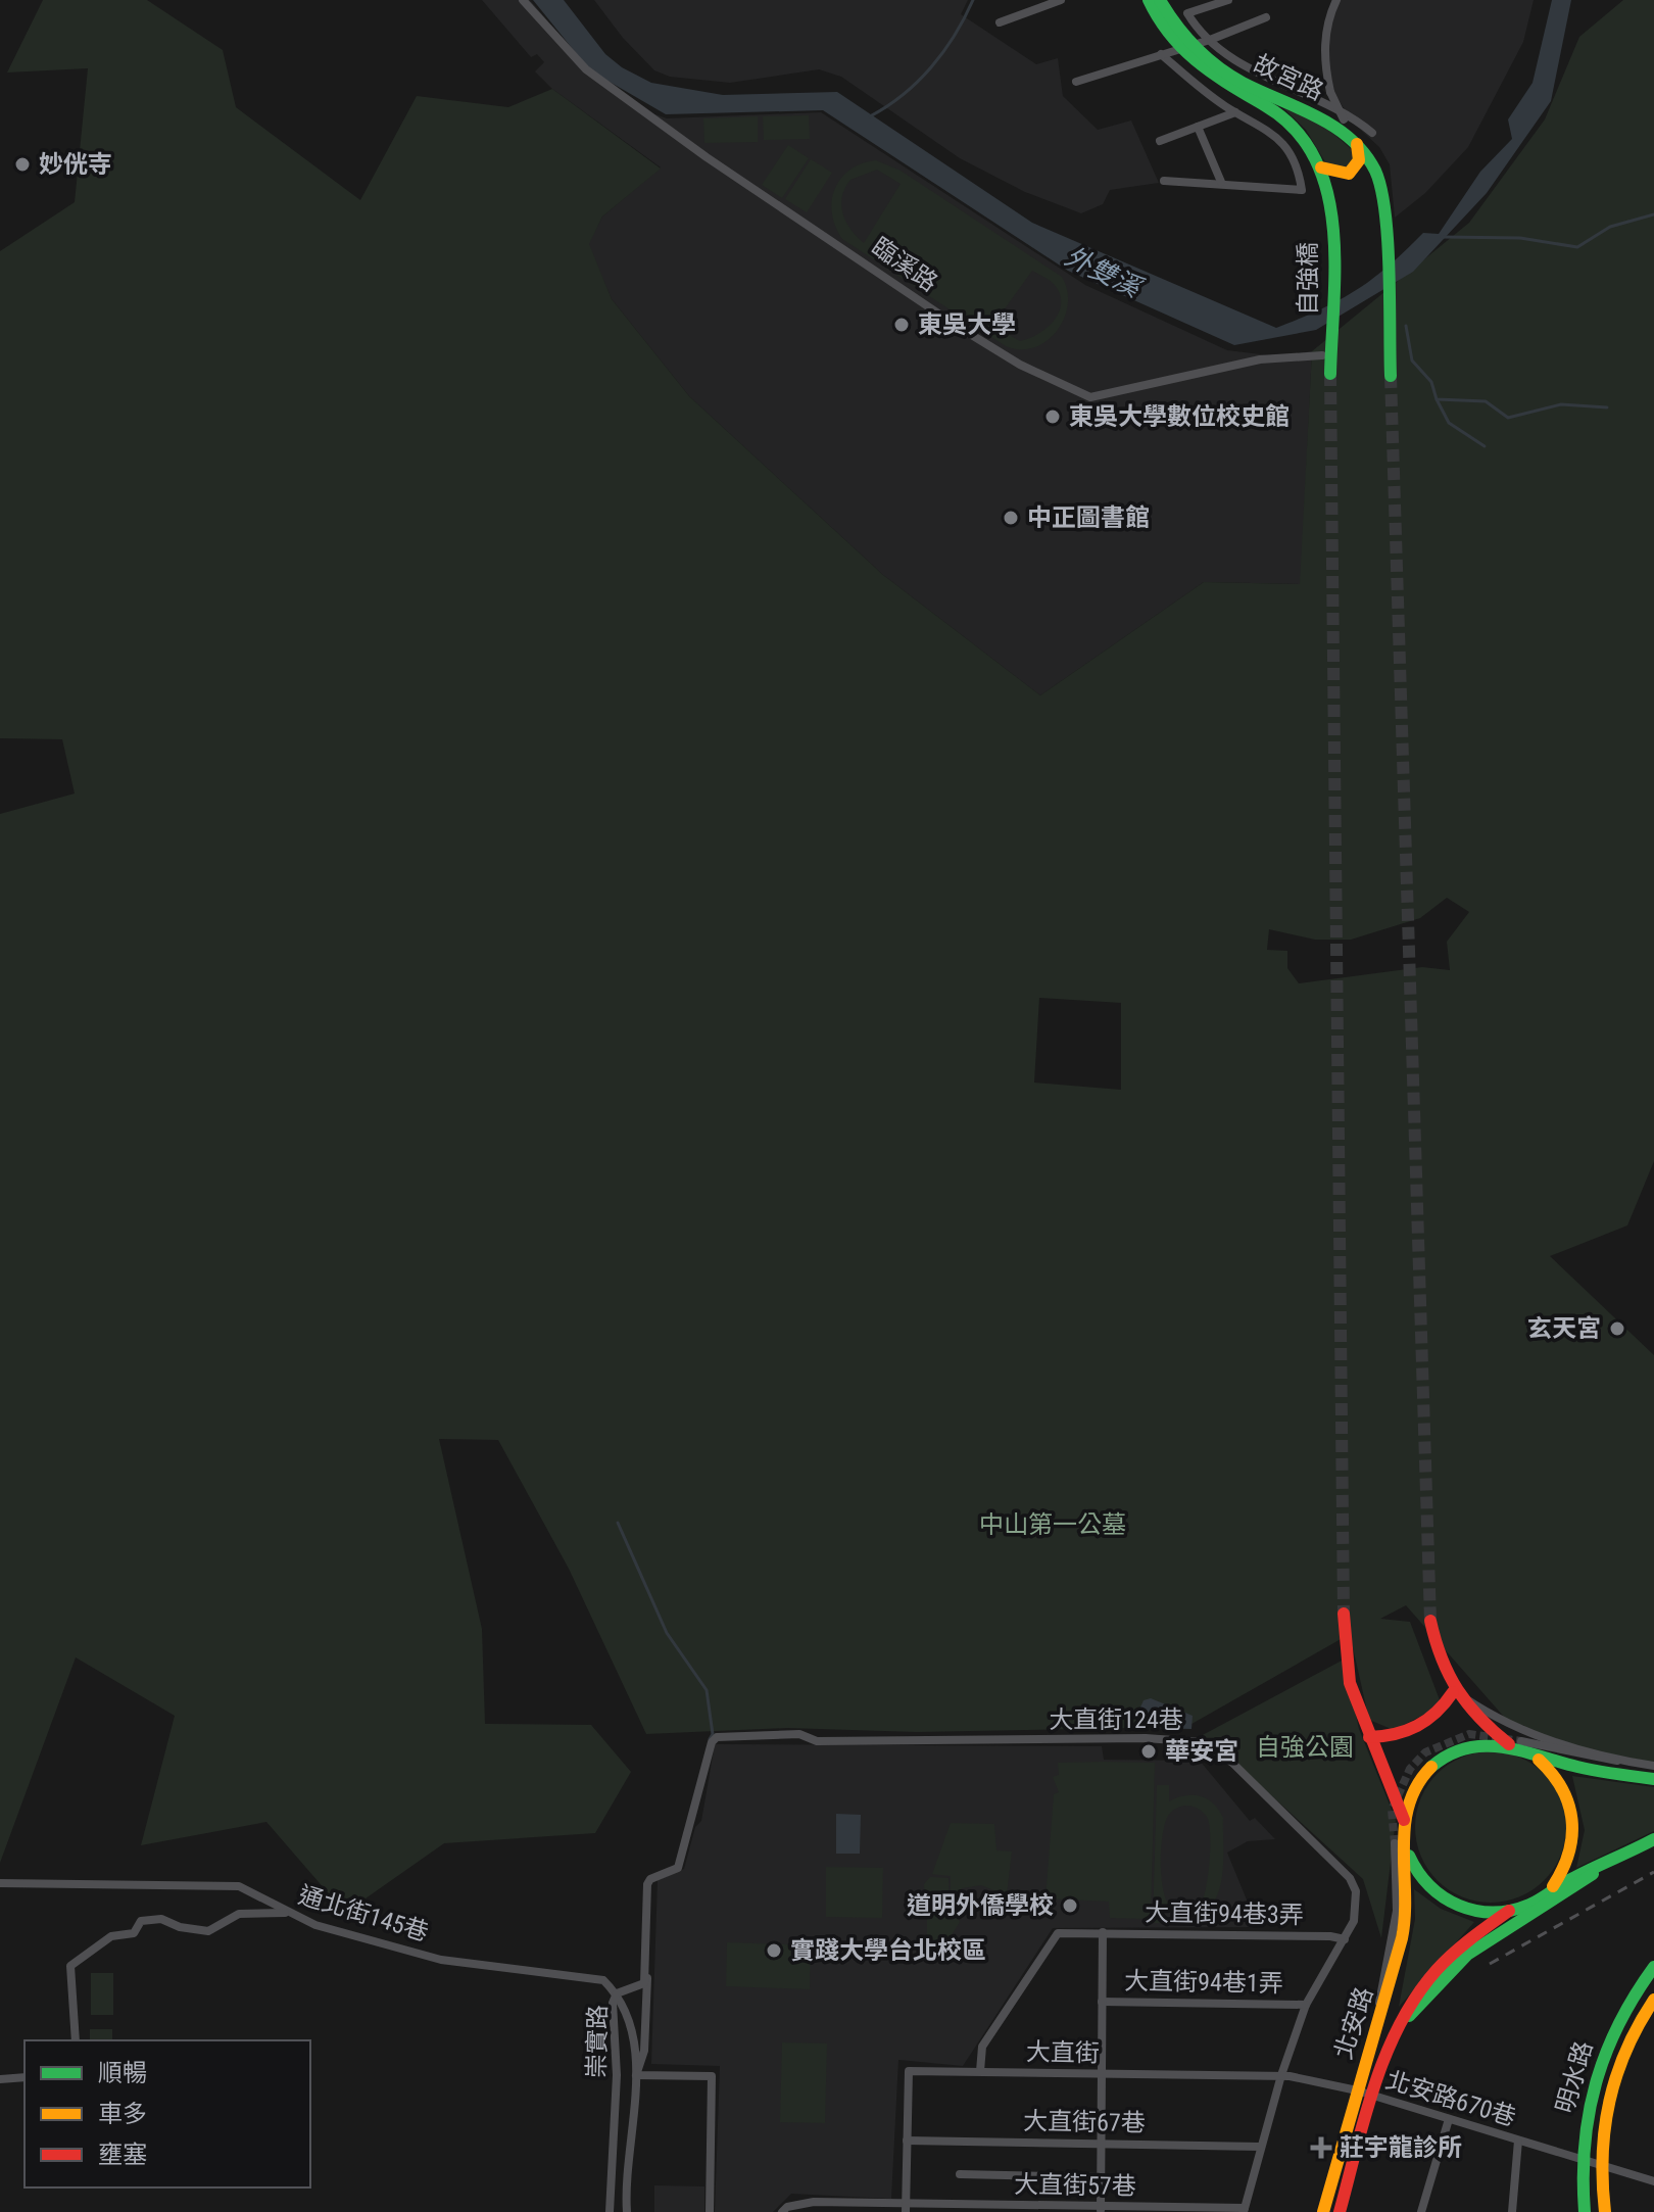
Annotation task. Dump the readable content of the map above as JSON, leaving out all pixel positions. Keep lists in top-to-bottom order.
{
  "streets": {
    "main road": [
      "故宮路",
      "自強橋",
      "北安路",
      "明水路"
    ],
    "street": [
      "臨溪路",
      "大直街124巷",
      "通北街145巷",
      "大直街94巷3弄",
      "大直街94巷1弄",
      "崇實路",
      "大直街",
      "北安路670巷",
      "大直街67巷",
      "大直街57巷"
    ]
  },
  "crossings": [
    ["故宮路", "自強橋"],
    ["大直街124巷", "大直街94巷3弄"],
    ["大直街124巷", "大直街94巷1弄"],
    ["大直街124巷", "大直街"],
    ["大直街124巷", "大直街67巷"],
    ["大直街124巷", "大直街57巷"],
    ["通北街145巷", "崇實路"],
    ["大直街94巷3弄", "大直街"],
    ["北安路", "大直街"],
    ["北安路", "北安路670巷"],
    ["大直街", "北安路670巷"],
    ["大直街", "大直街67巷"],
    ["大直街", "大直街57巷"],
    ["明水路", "北安路670巷"]
  ],
  "water": ["外雙溪"],
  "parks": ["中山第一公墓", "自強公園"],
  "places": {
    "other": [
      "妙侊寺",
      "東吳大學",
      "東吳大學數位校史館",
      "中正圖書館",
      "玄天宮",
      "華安宮",
      "道明外僑學校",
      "實踐大學台北校區"
    ],
    "health": ["莊宇龍診所"]
  },
  "legend": ["順暢", "車多", "壅塞"]
}
